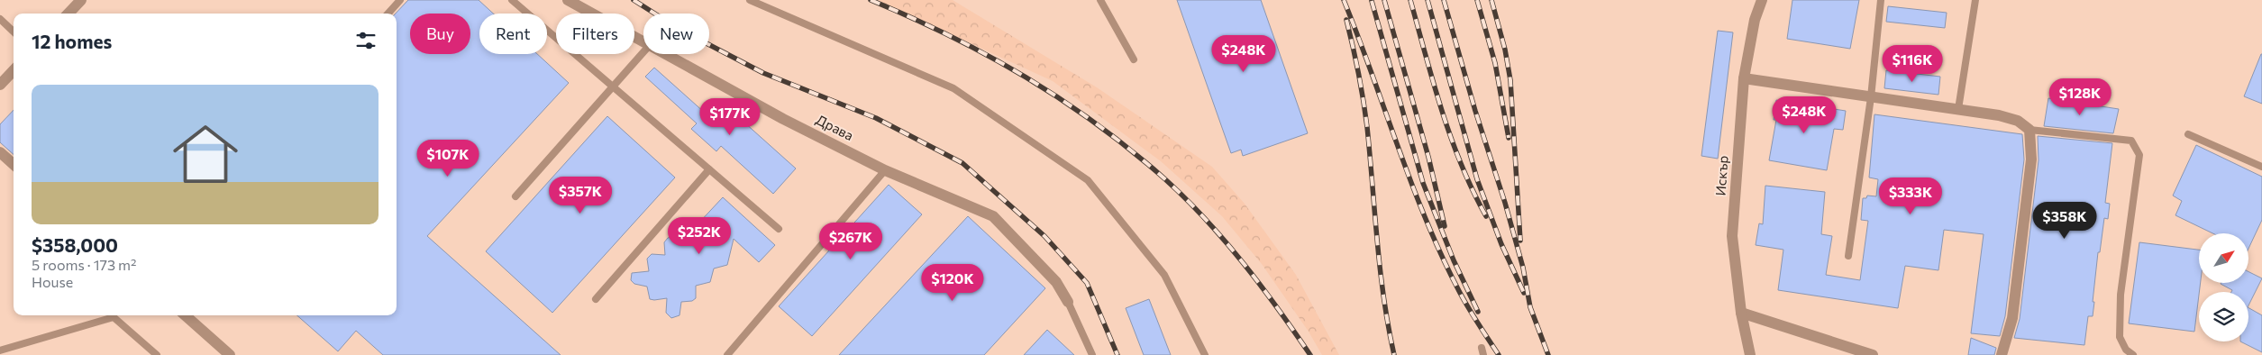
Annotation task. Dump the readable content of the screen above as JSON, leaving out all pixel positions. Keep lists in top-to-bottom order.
{
  "streets": {
    "street": ["Драва", "Искър"]
  },
  "north": "top right",
  "page": {
    "chip": [
      "Buy",
      "Rent",
      "Filters",
      "New"
    ],
    "heading": "12 homes",
    "price": [
      "$248K",
      "$116K",
      "$128K",
      "$248K",
      "$177K",
      "$107K",
      "$357K",
      "$333K",
      "$358K",
      "$252K",
      "$267K",
      "$120K"
    ],
    "list": [
      {
        "name": "$358,000",
        "note": "5 rooms · 173 m² · House"
      }
    ]
  }
}
